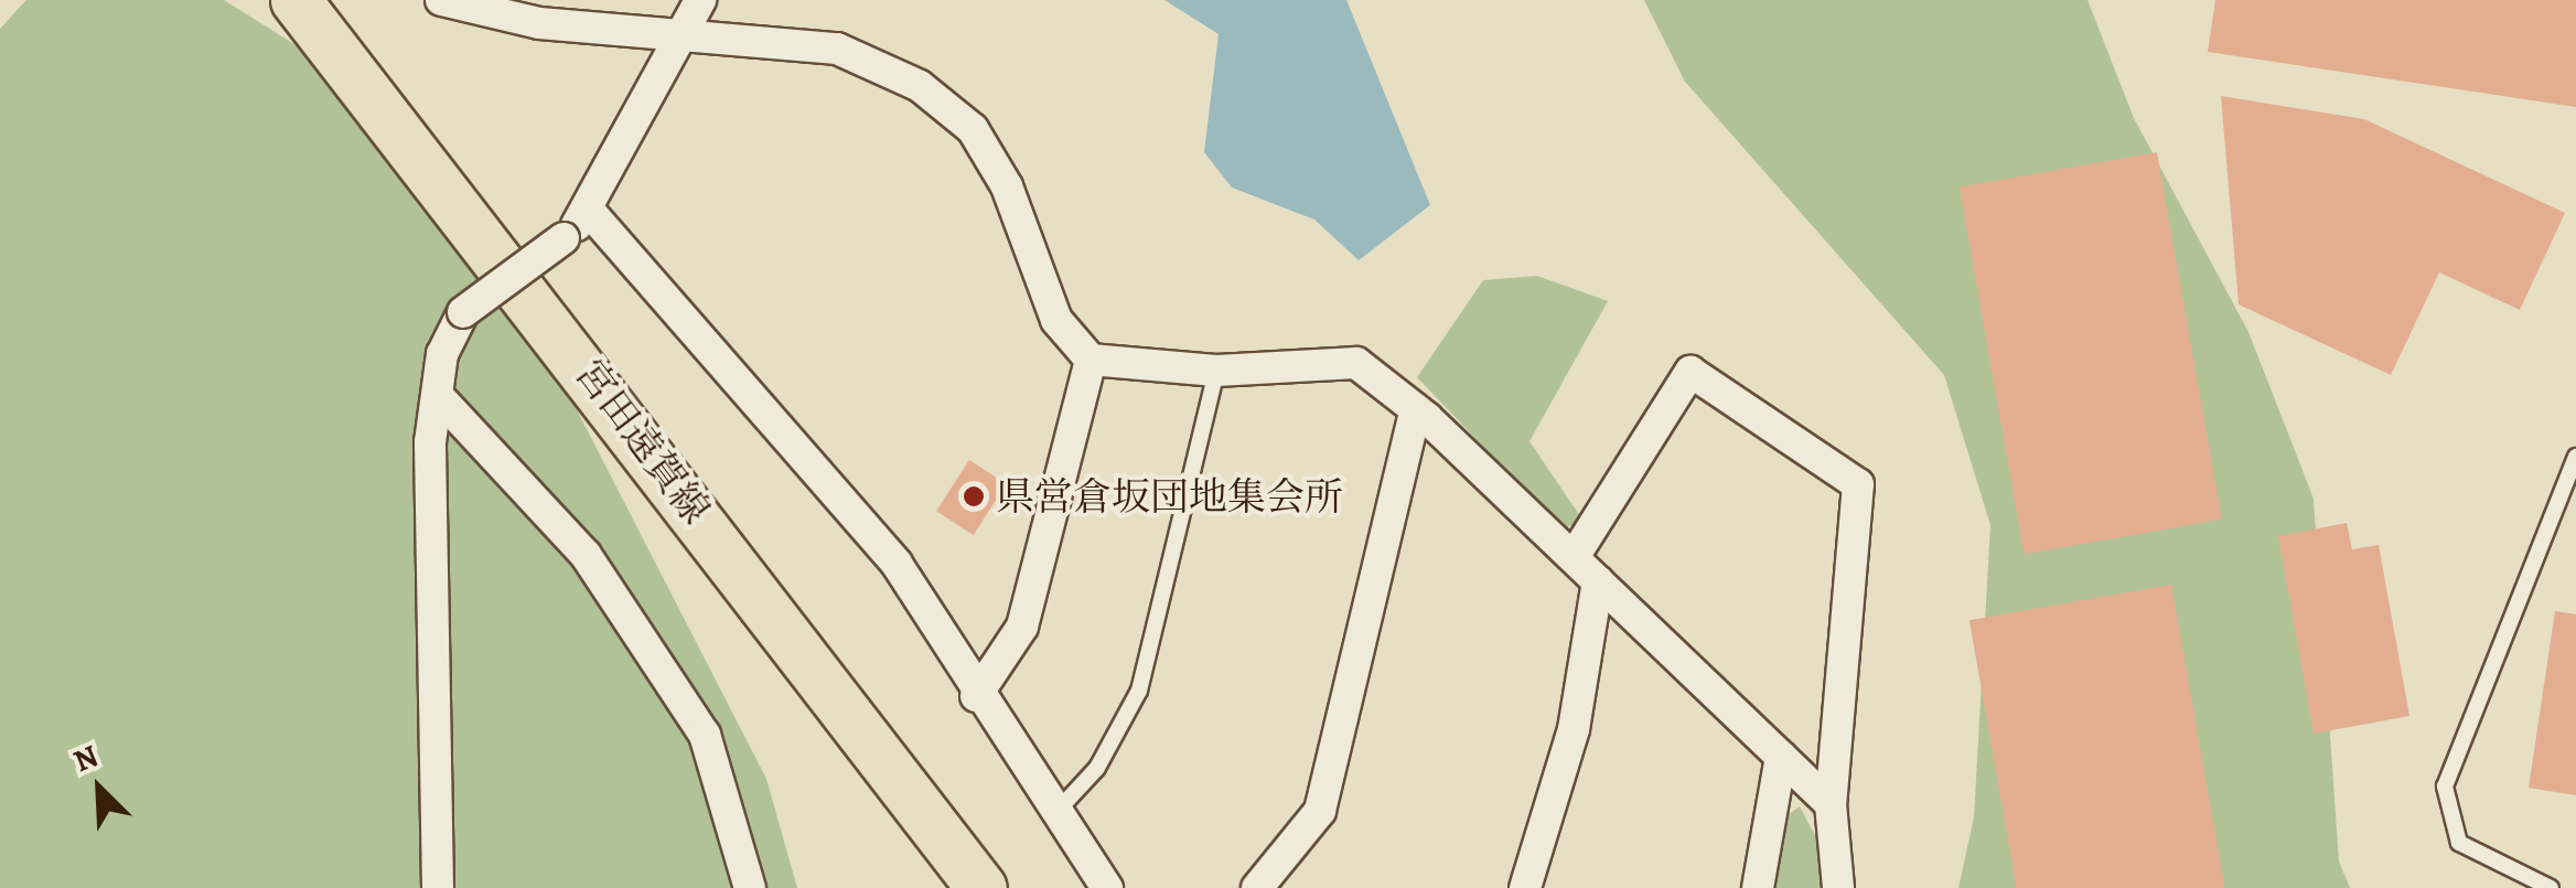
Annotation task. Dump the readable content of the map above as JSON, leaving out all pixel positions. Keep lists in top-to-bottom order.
{
  "streets": {
    "main road": ["宮田遠賀線"]
  },
  "places": ["県営倉坂団地集会所"],
  "north": "top left"
}
